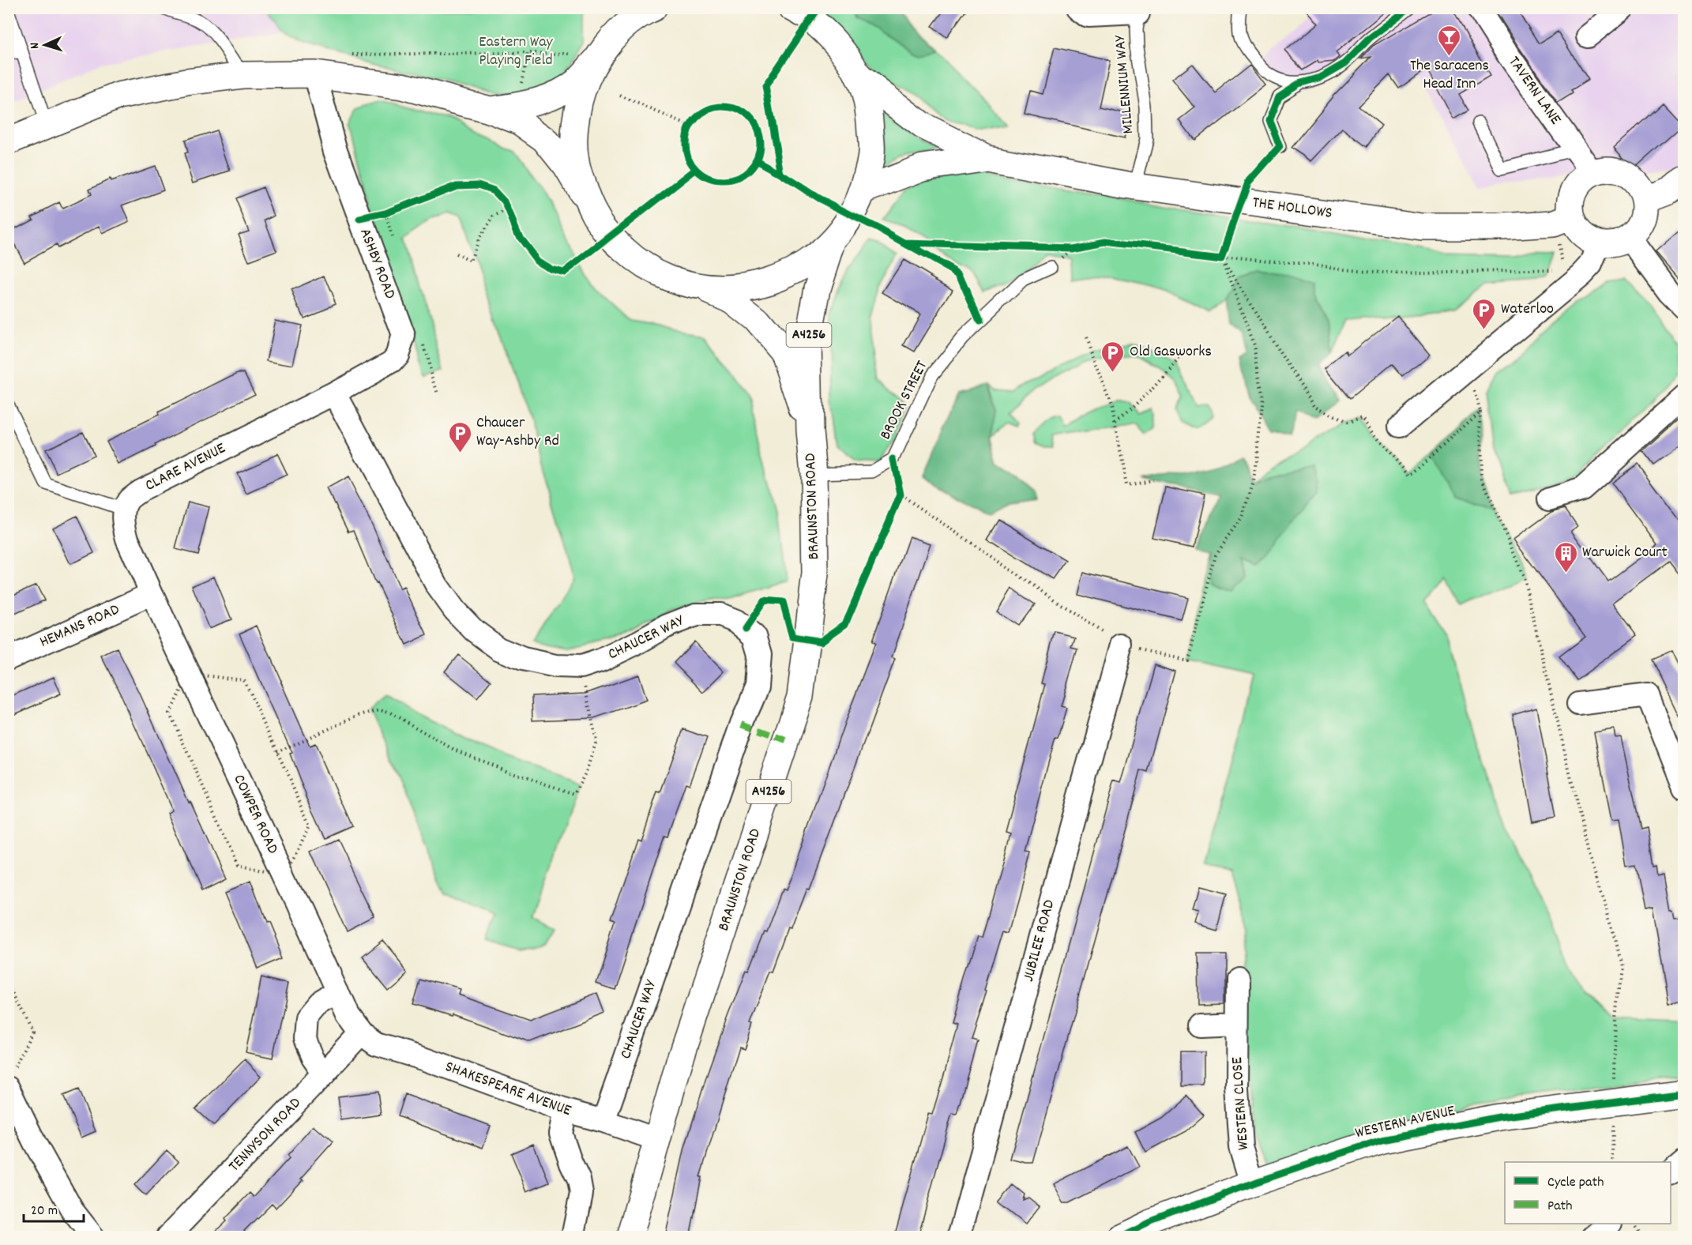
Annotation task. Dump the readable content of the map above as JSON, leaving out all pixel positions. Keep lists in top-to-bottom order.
{
  "streets": {
    "main road": [
      "THE HOLLOWS",
      "A4256",
      "BRAUNSTON ROAD",
      "WESTERN AVENUE"
    ],
    "street": [
      "TAVERN LANE",
      "ASHBY ROAD",
      "CLARE AVENUE",
      "HEMANS ROAD",
      "CHAUCER WAY",
      "COWPER ROAD",
      "JUBILEE ROAD",
      "SHAKESPEARE AVENUE",
      "WESTERN CLOSE",
      "TENNYSON ROAD"
    ],
    "lane": ["MILLENNIUM WAY", "BROOK STREET"]
  },
  "crossings": [
    ["MILLENNIUM WAY", "THE HOLLOWS"],
    ["TAVERN LANE", "THE HOLLOWS"],
    ["ASHBY ROAD", "CLARE AVENUE"],
    ["ASHBY ROAD", "CHAUCER WAY"],
    ["BROOK STREET", "BRAUNSTON ROAD"],
    ["CLARE AVENUE", "CHAUCER WAY"],
    ["BRAUNSTON ROAD", "SHAKESPEARE AVENUE"],
    ["HEMANS ROAD", "COWPER ROAD"],
    ["CHAUCER WAY", "SHAKESPEARE AVENUE"],
    ["COWPER ROAD", "SHAKESPEARE AVENUE"],
    ["COWPER ROAD", "TENNYSON ROAD"],
    ["SHAKESPEARE AVENUE", "TENNYSON ROAD"],
    ["WESTERN CLOSE", "WESTERN AVENUE"]
  ],
  "parks": ["Eastern Way Playing Field"],
  "places": {
    "bar": ["The Saracens Head Inn"],
    "parking": ["Waterloo", "Old Gasworks", "Chaucer Way-Ashby Rd"],
    "building": ["Warwick Court"]
  },
  "legend": ["Cycle path", "Path"],
  "scale_bar": "20 m",
  "north": "left"
}
